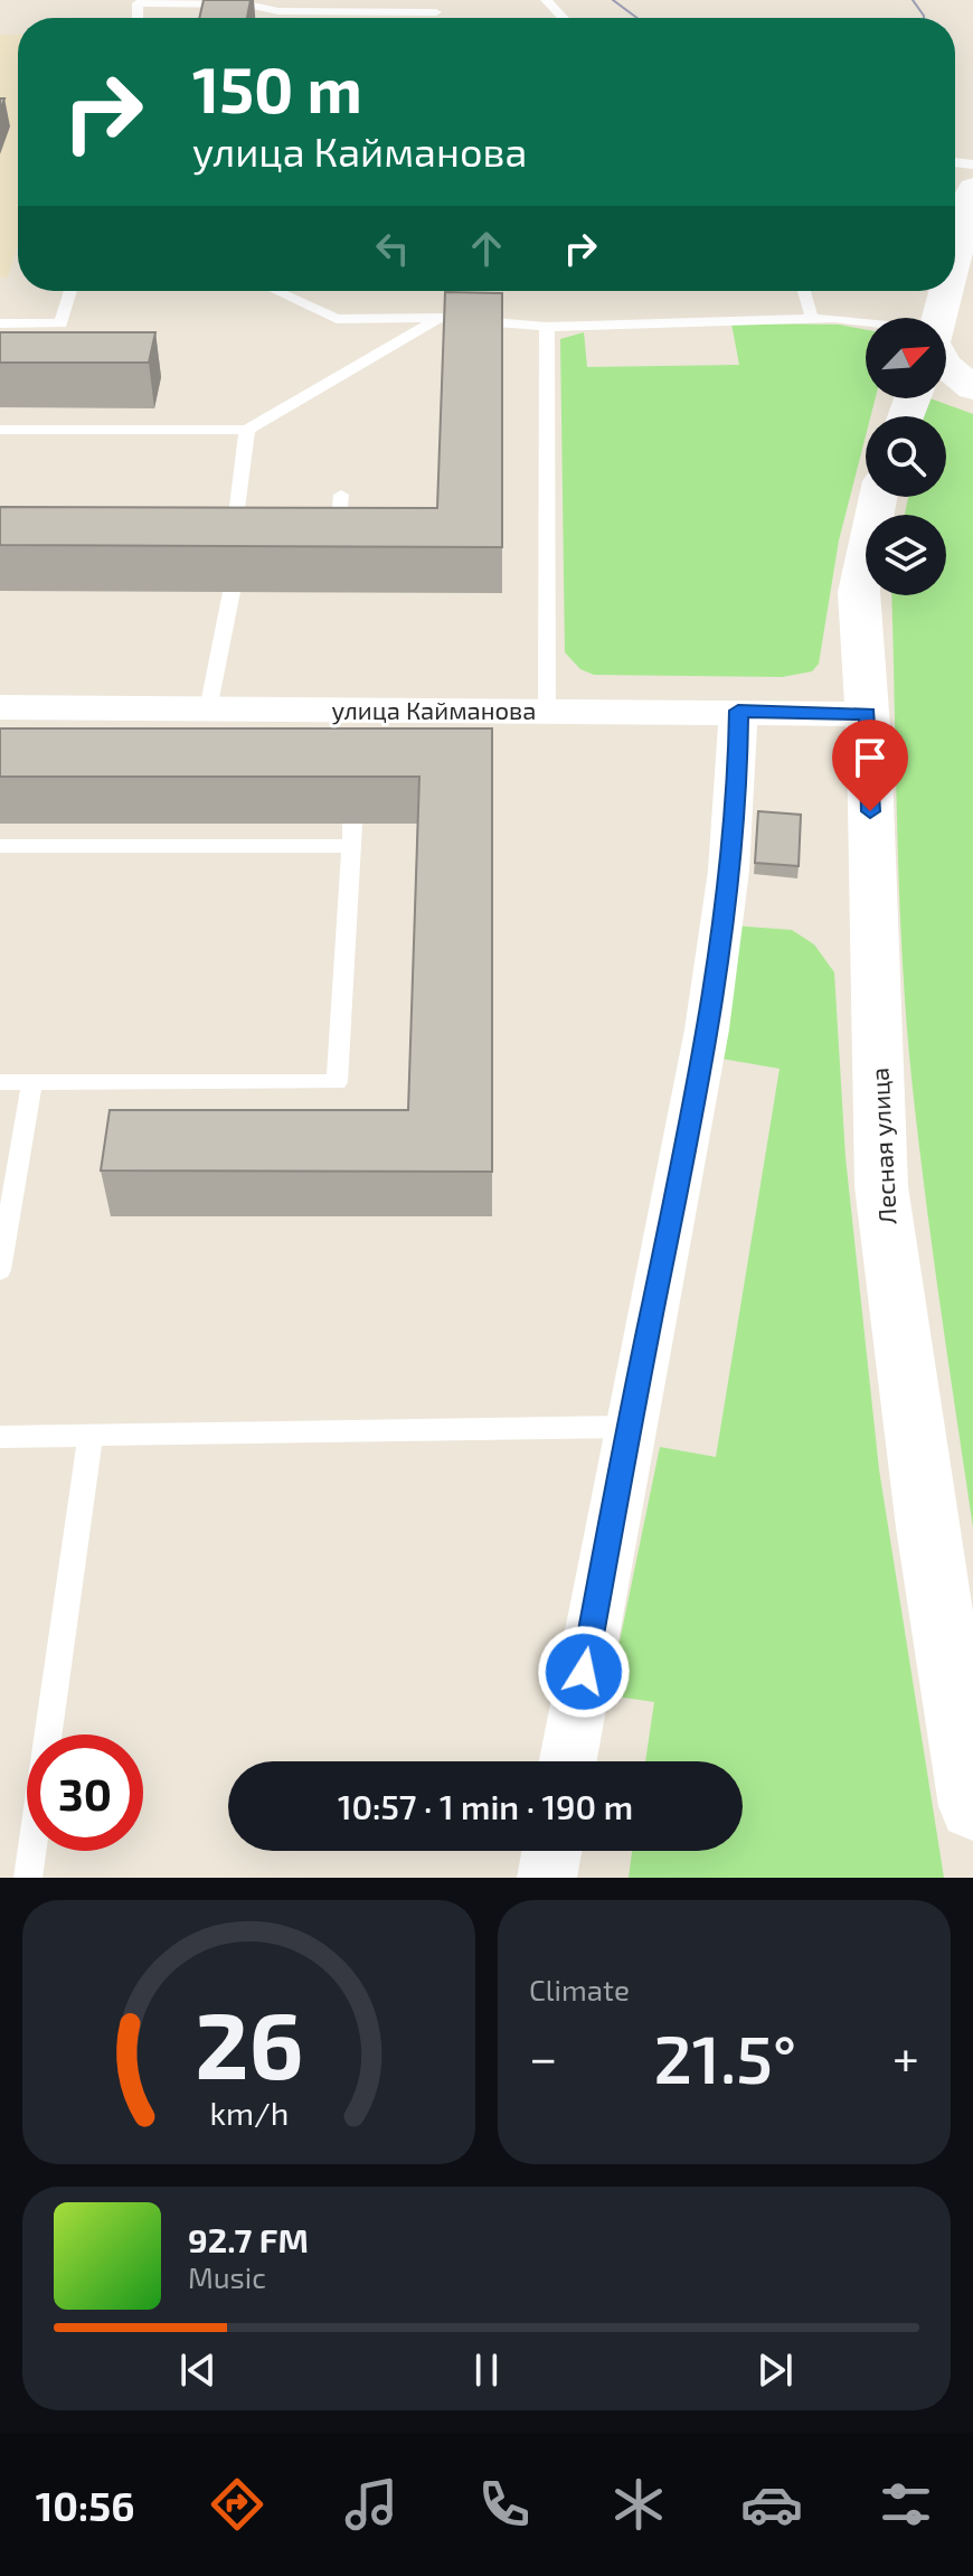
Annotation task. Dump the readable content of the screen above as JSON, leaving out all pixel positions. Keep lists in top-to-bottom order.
{
  "streets": {
    "main road": ["Лесная улица"],
    "street": ["улица Кайманова"]
  },
  "crossings": [
    ["улица Кайманова", "Лесная улица"]
  ],
  "north": "top right",
  "page": {
    "turn": ["150 m", "улица Кайманова"],
    "limit": "30",
    "trip": "10:57 · 1 min · 190 m",
    "tile": "Climate",
    "heat": ["−", "21.5°", "+"],
    "song": ["92.7 FM", "Music"],
    "tabs": "10:56",
    "gauge": ["26", "km/h"]
  }
}
